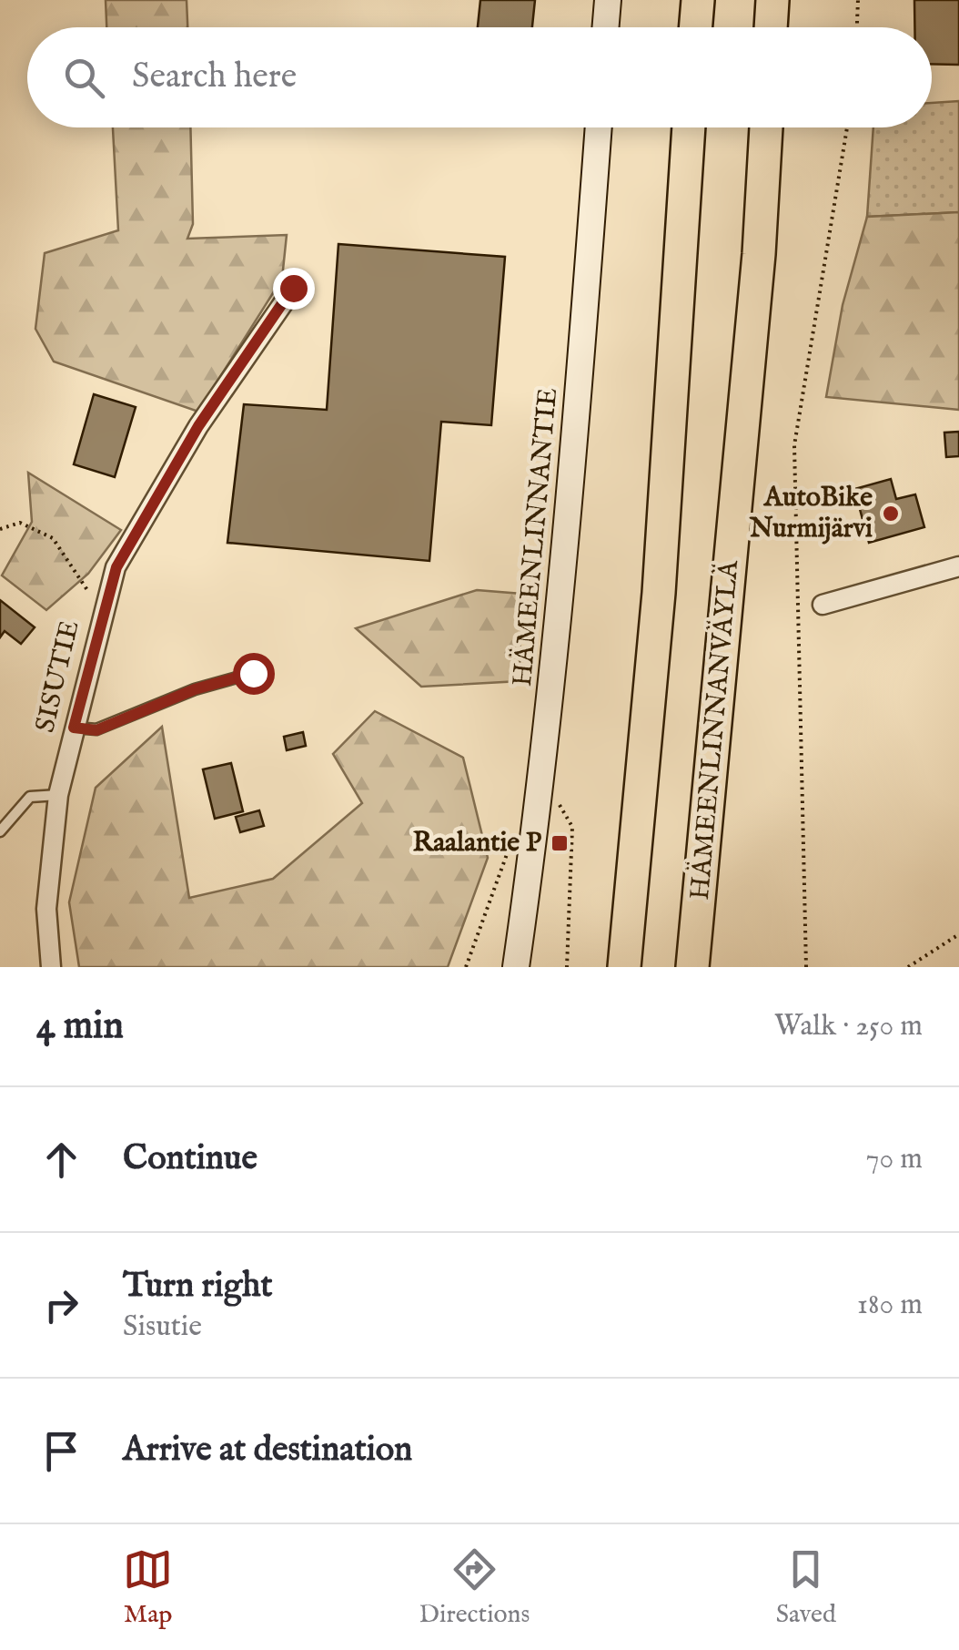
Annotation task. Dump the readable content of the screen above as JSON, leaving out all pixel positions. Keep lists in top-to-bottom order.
{
  "streets": {
    "highway": ["HÄMEENLINNANVÄYLÄ"],
    "main road": ["HÄMEENLINNANTIE"],
    "street": ["SISUTIE"]
  },
  "places": {
    "other": ["AutoBike Nurmijärvi"],
    "transit": ["Raalantie P"]
  },
  "page": {
    "search": "Search here",
    "heading": ["4 min", "Walk · 250 m"],
    "list": [
      ["Continue", "70 m"],
      ["Turn right", "Sisutie", "180 m"],
      "Arrive at destination"
    ],
    "nav": ["Map", "Directions", "Saved"]
  }
}
